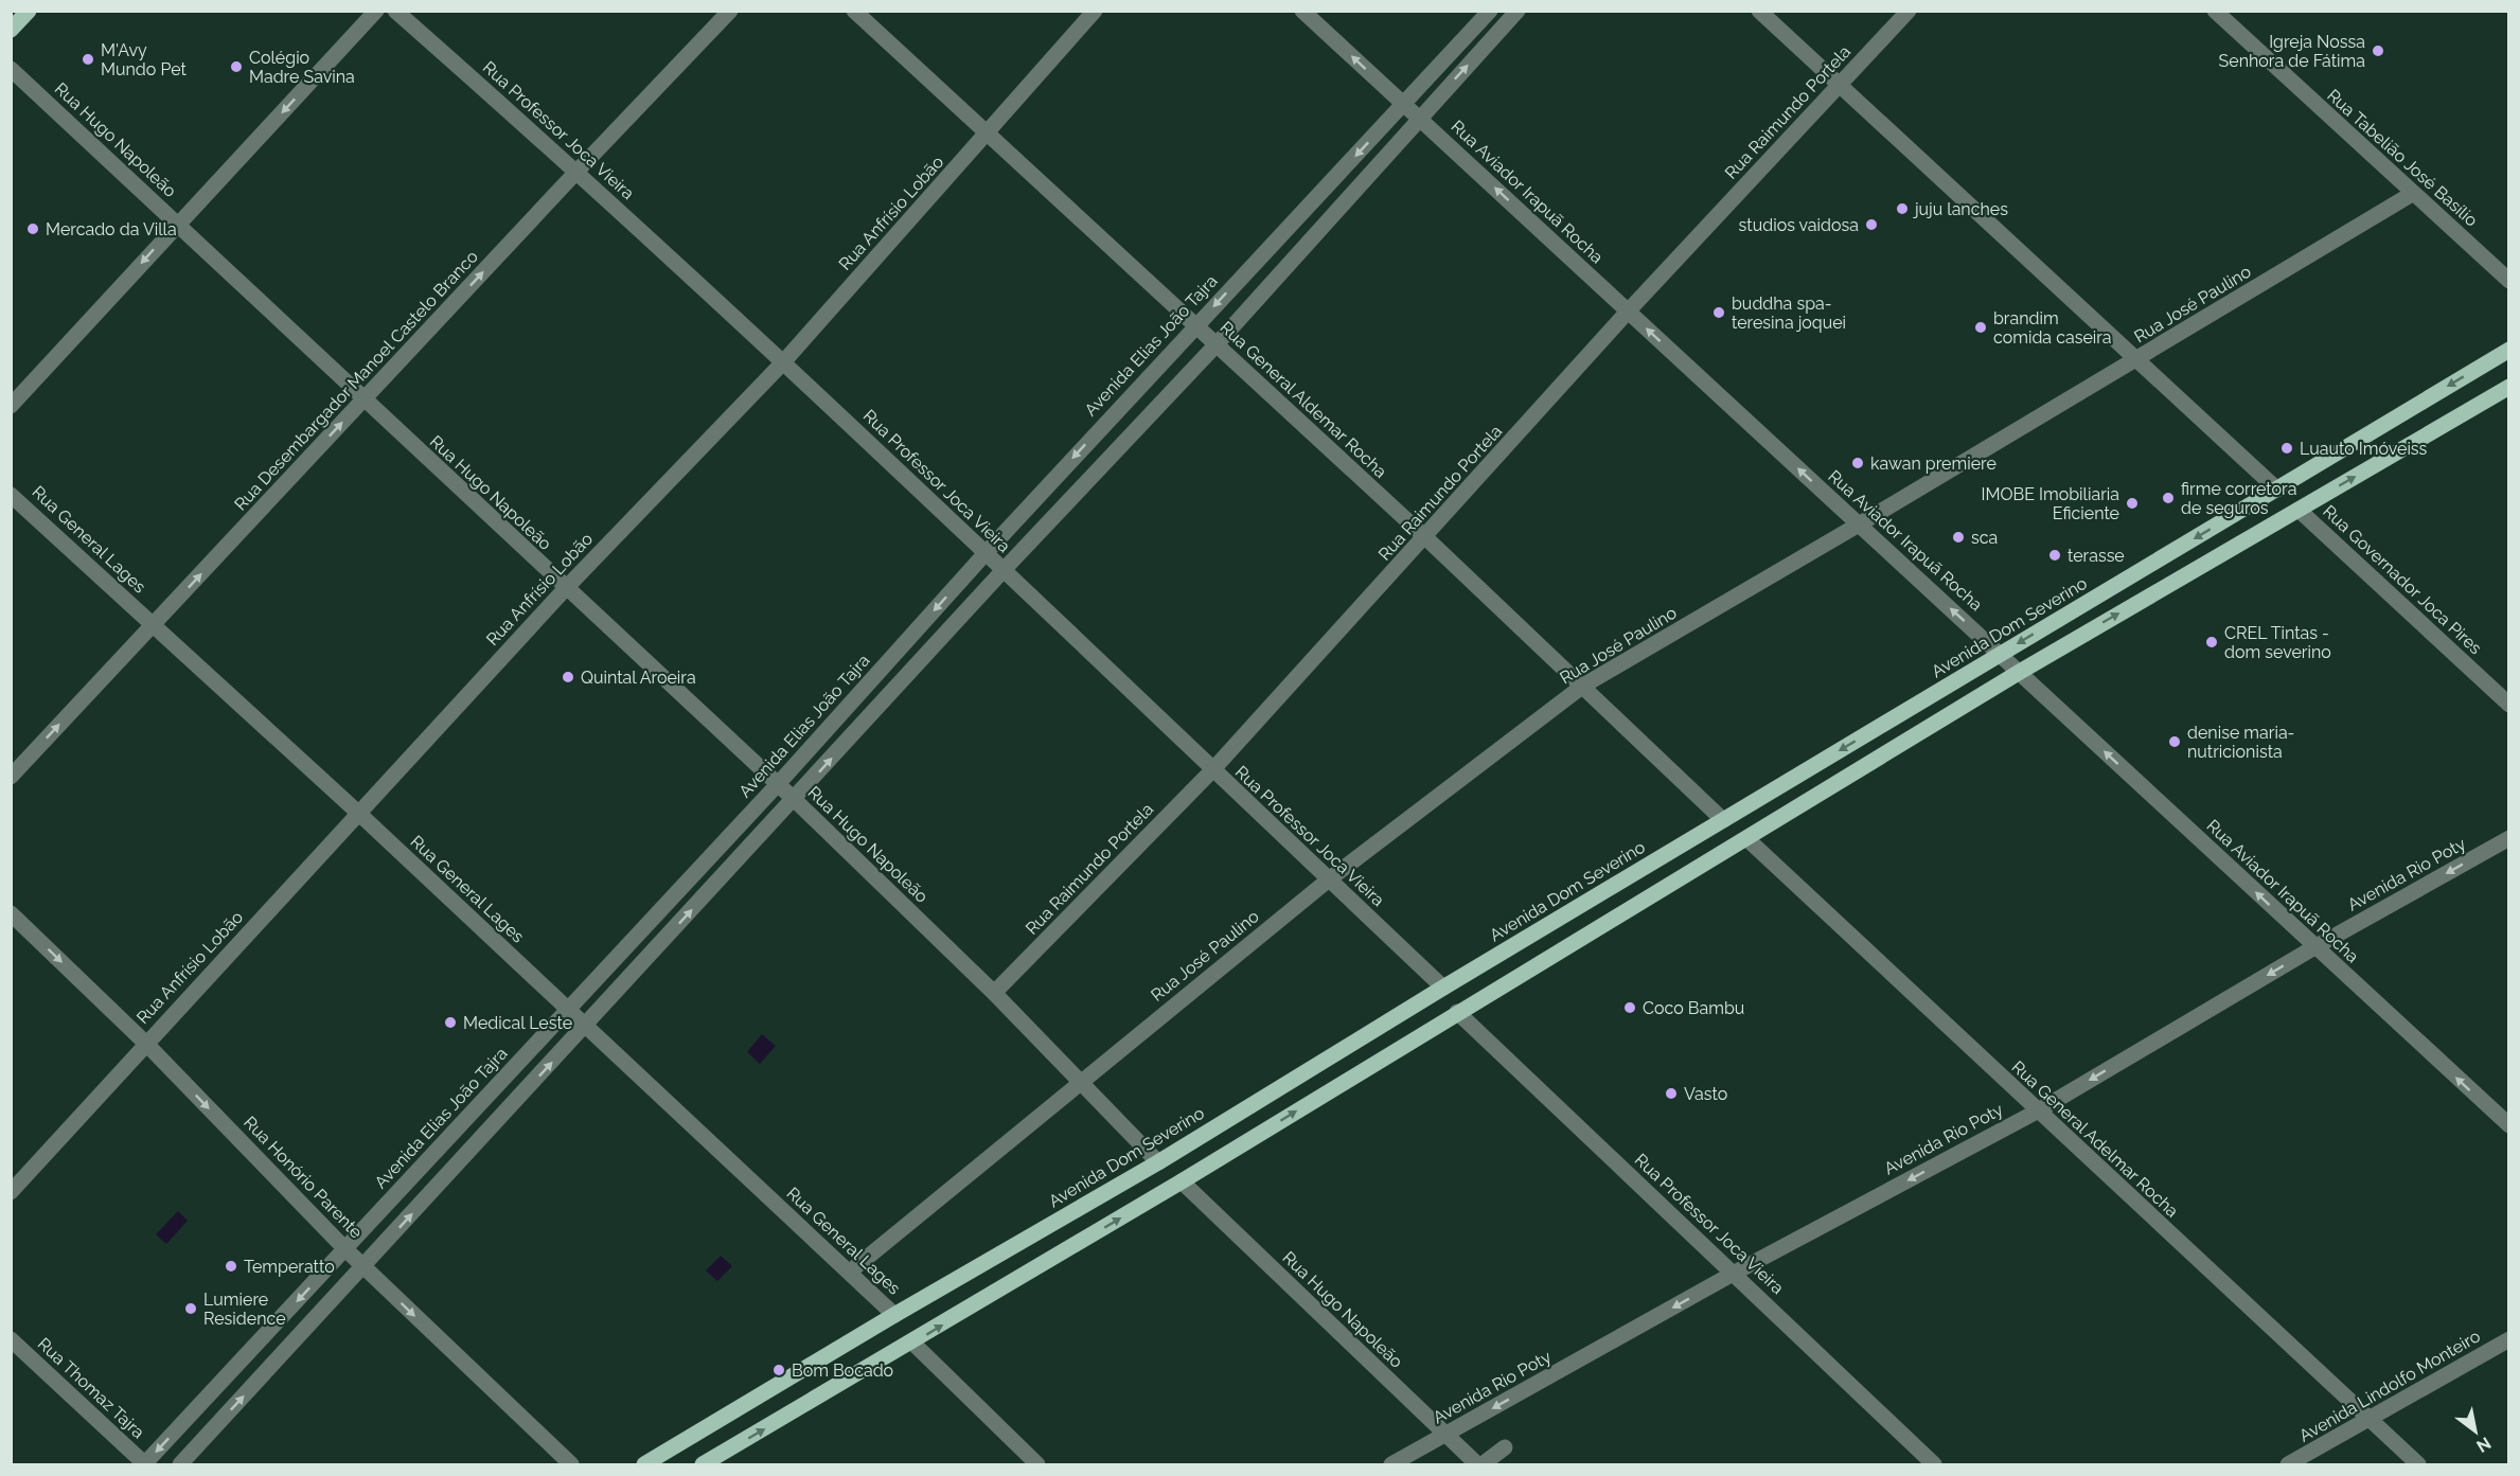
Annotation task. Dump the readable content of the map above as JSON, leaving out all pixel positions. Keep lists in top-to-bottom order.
{
  "streets": {
    "main road": ["Avenida Dom Severino"],
    "street": [
      "Rua Raimundo Portela",
      "Rua Professor Joca Vieira",
      "Rua Hugo Napoleão",
      "Rua Tabelião José Basílio",
      "Rua Aviador Irapuã Rocha",
      "Rua Anfrísio Lobão",
      "Rua José Paulino",
      "Avenida Elias João Tajra",
      "Rua Desembargador Manoel Castelo Branco",
      "Rua General Aldemar Rocha",
      "Rua General Lages",
      "Rua Governador Joca Pires",
      "Avenida Rio Poty",
      "Rua General Adelmar Rocha",
      "Rua Honório Parente",
      "Avenida Lindolfo Monteiro",
      "Rua Thomaz Tajra"
    ]
  },
  "crossings": [
    ["Rua Raimundo Portela", "Rua Professor Joca Vieira"],
    ["Rua Raimundo Portela", "Rua Hugo Napoleão"],
    ["Rua Raimundo Portela", "Rua Aviador Irapuã Rocha"],
    ["Rua Raimundo Portela", "Rua General Aldemar Rocha"],
    ["Rua Professor Joca Vieira", "Rua Anfrísio Lobão"],
    ["Rua Professor Joca Vieira", "Rua José Paulino"],
    ["Rua Professor Joca Vieira", "Avenida Elias João Tajra"],
    ["Rua Professor Joca Vieira", "Rua Desembargador Manoel Castelo Branco"],
    ["Rua Professor Joca Vieira", "Avenida Dom Severino"],
    ["Rua Professor Joca Vieira", "Avenida Rio Poty"],
    ["Rua Hugo Napoleão", "Rua Anfrísio Lobão"],
    ["Rua Hugo Napoleão", "Rua José Paulino"],
    ["Rua Hugo Napoleão", "Avenida Elias João Tajra"],
    ["Rua Hugo Napoleão", "Rua Desembargador Manoel Castelo Branco"],
    ["Rua Hugo Napoleão", "Avenida Dom Severino"],
    ["Rua Hugo Napoleão", "Avenida Rio Poty"],
    ["Rua Tabelião José Basílio", "Rua José Paulino"],
    ["Rua Aviador Irapuã Rocha", "Rua José Paulino"],
    ["Rua Aviador Irapuã Rocha", "Avenida Elias João Tajra"],
    ["Rua Aviador Irapuã Rocha", "Avenida Dom Severino"],
    ["Rua Aviador Irapuã Rocha", "Avenida Rio Poty"],
    ["Rua Anfrísio Lobão", "Rua General Aldemar Rocha"],
    ["Rua Anfrísio Lobão", "Rua General Lages"],
    ["Rua Anfrísio Lobão", "Rua Honório Parente"],
    ["Rua José Paulino", "Rua General Aldemar Rocha"],
    ["Rua José Paulino", "Rua General Lages"],
    ["Avenida Elias João Tajra", "Rua General Aldemar Rocha"],
    ["Avenida Elias João Tajra", "Rua General Lages"],
    ["Avenida Elias João Tajra", "Rua Honório Parente"],
    ["Avenida Elias João Tajra", "Rua Thomaz Tajra"],
    ["Rua Desembargador Manoel Castelo Branco", "Rua General Lages"],
    ["Rua General Aldemar Rocha", "Avenida Dom Severino"],
    ["Rua General Lages", "Avenida Dom Severino"],
    ["Avenida Rio Poty", "Rua General Adelmar Rocha"],
    ["Rua General Adelmar Rocha", "Avenida Lindolfo Monteiro"]
  ],
  "one_way": [
    "Rua Aviador Irapuã Rocha",
    "Rua Desembargador Manoel Castelo Branco",
    "Avenida Rio Poty",
    "Rua Honório Parente"
  ],
  "places": [
    "Igreja Nossa Senhora de Fátima",
    "M'Avy Mundo Pet",
    "Colégio Madre Savina",
    "juju lanches",
    "studios vaidosa",
    "Mercado da Villa",
    "buddha spa- teresina joquei",
    "brandim comida caseira",
    "Luauto Imóveiss",
    "kawan premiere",
    "firme corretora de seguros",
    "IMOBE Imobiliaria Eficiente",
    "sca",
    "terasse",
    "CREL Tintas - dom severino",
    "Quintal Aroeira",
    "denise maria- nutricionista",
    "Coco Bambu",
    "Medical Leste",
    "Vasto",
    "Temperatto",
    "Lumiere Residence",
    "Bom Bocado"
  ],
  "north": "bottom right"
}
